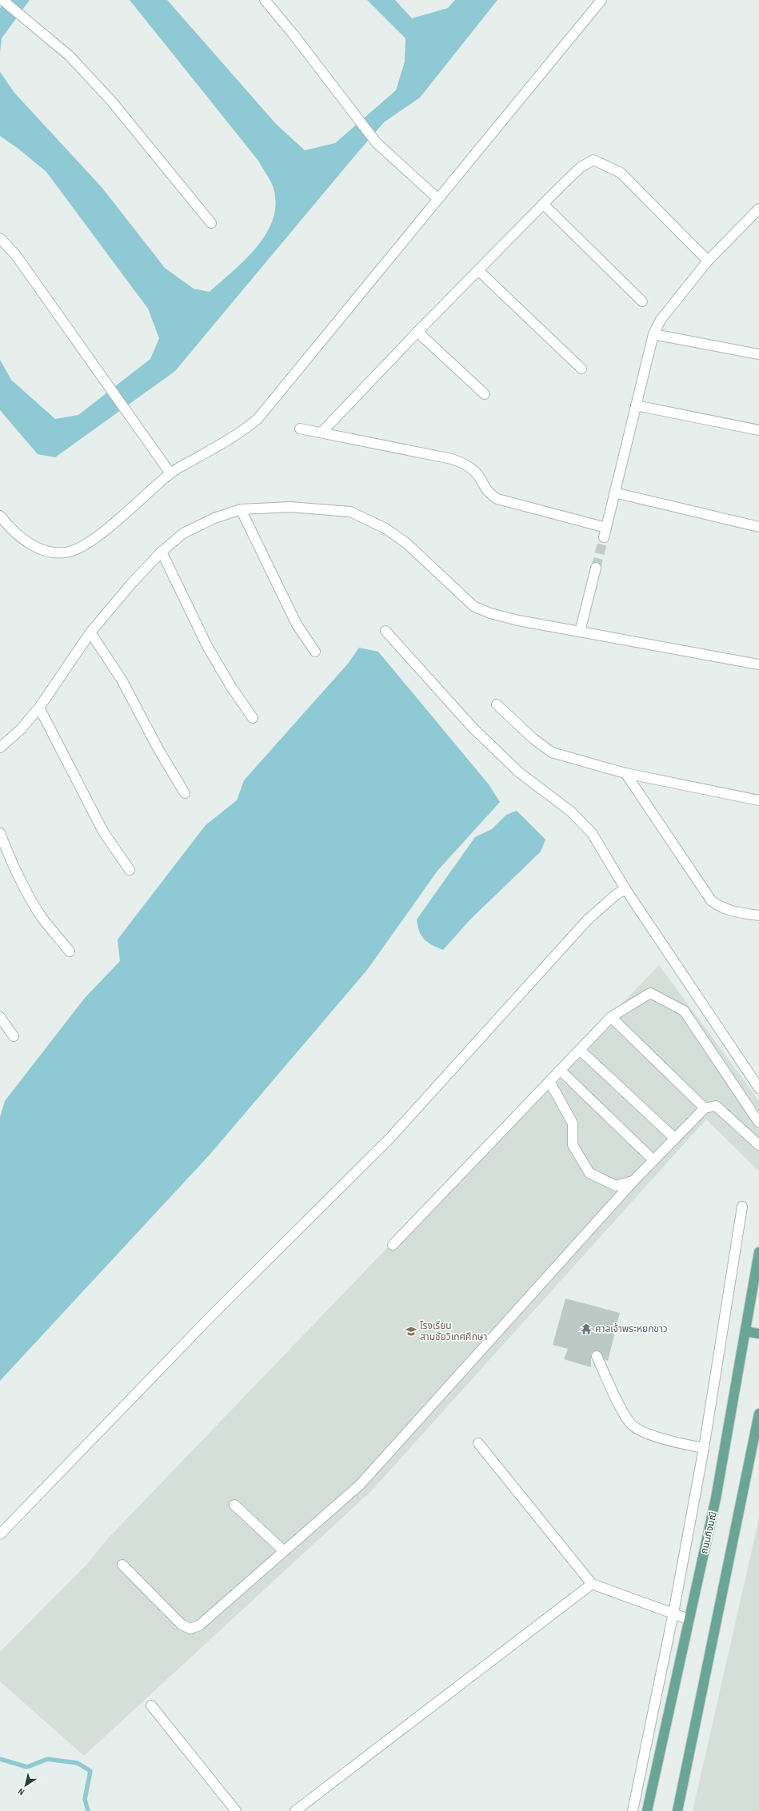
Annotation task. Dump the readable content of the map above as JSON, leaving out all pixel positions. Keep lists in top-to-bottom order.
{
  "streets": {
    "main road": ["ถนนกิจมณี"]
  },
  "places": {
    "temple": ["ศาลเจ้าพระหยกขาว"],
    "school or university": ["โรงเรียน สามชัยวิเทศศึกษา"]
  },
  "north": "bottom left"
}
